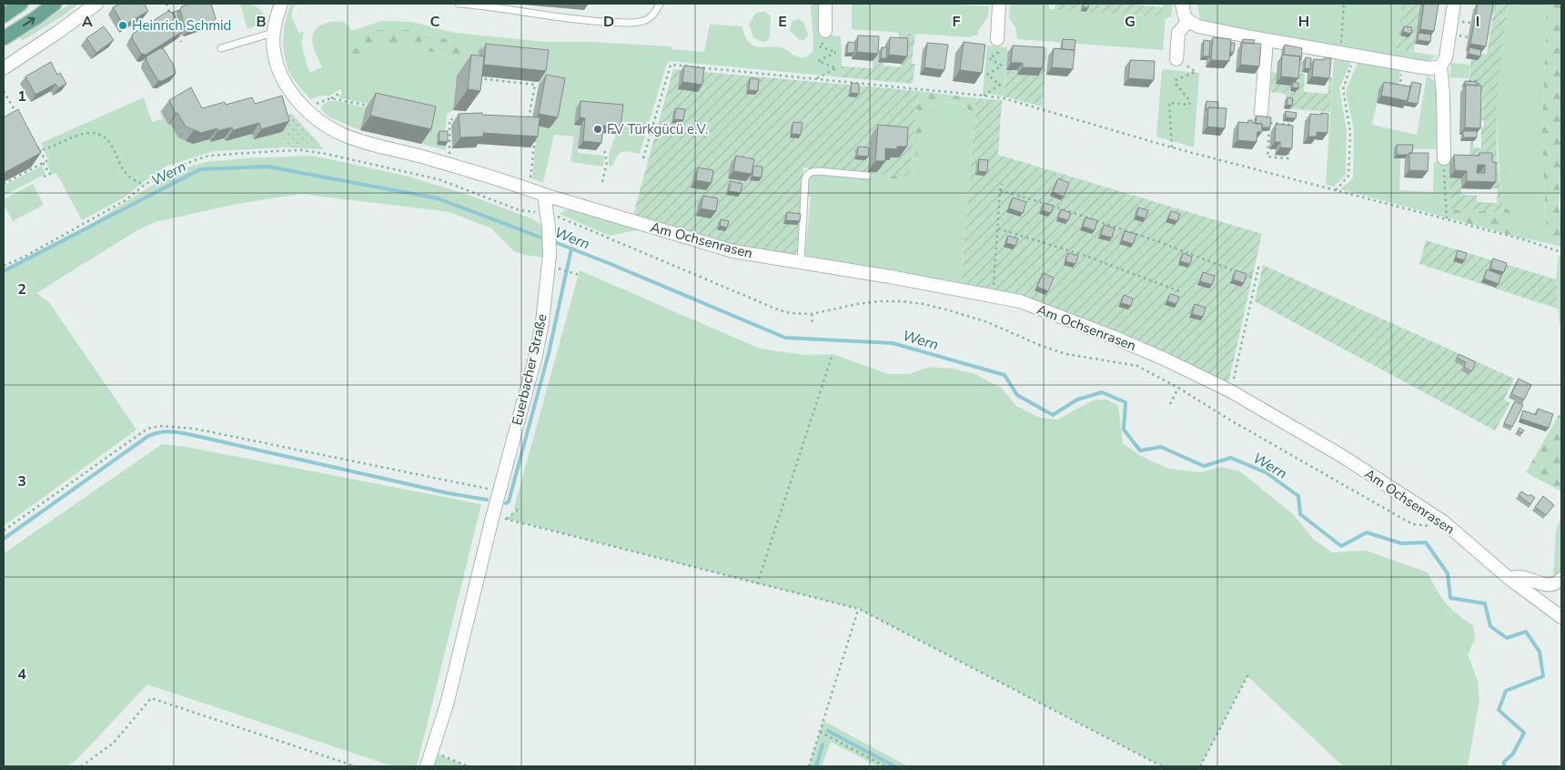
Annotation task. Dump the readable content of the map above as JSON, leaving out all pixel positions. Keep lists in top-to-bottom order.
{
  "streets": {
    "street": ["Am Ochsenrasen", "Euerbacher Straße"]
  },
  "crossings": [
    ["Am Ochsenrasen", "Euerbacher Straße"]
  ],
  "water": ["Wern"],
  "places": ["Heinrich Schmid", "FV Türkgücü e.V."],
  "grid": {
    "columns": [
      "A",
      "B",
      "C",
      "D",
      "E",
      "F",
      "G",
      "H",
      "I"
    ],
    "rows": [
      "1",
      "2",
      "3",
      "4"
    ]
  }
}
